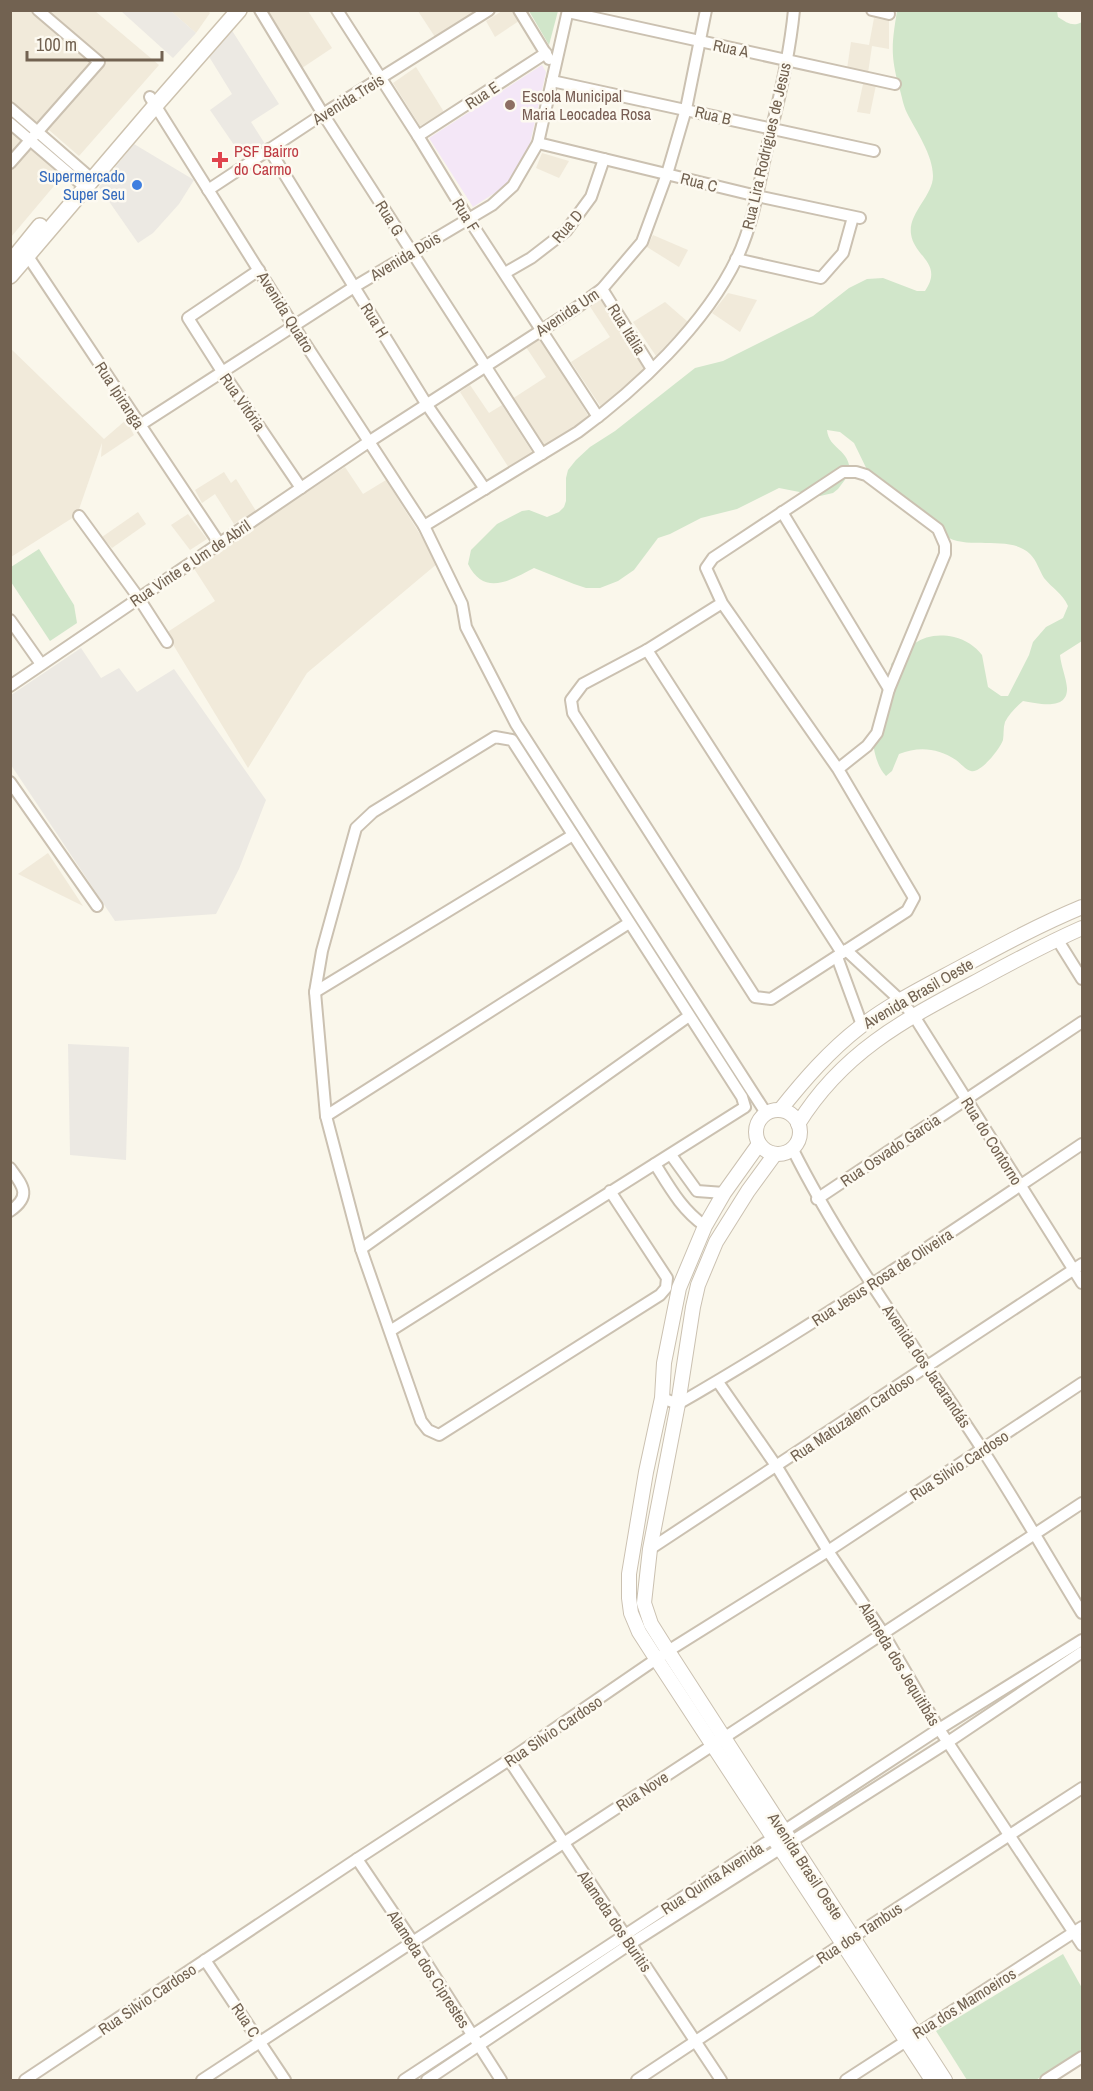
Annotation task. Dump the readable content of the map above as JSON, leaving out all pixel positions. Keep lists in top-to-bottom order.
{
  "streets": {
    "street": [
      "Rua A",
      "Rua E",
      "Avenida Treis",
      "Rua B",
      "Rua Lira Rodrigues de Jesus",
      "Rua C",
      "Rua F",
      "Rua G",
      "Rua D",
      "Avenida Dois",
      "Avenida Quatro",
      "Avenida Um",
      "Rua H",
      "Rua Itália",
      "Rua Ipiranga",
      "Rua Vitória",
      "Rua Vinte e Um de Abril",
      "Avenida Brasil Oeste",
      "Rua do Contorno",
      "Rua Osvado Garcia",
      "Rua Jesus Rosa de Oliveira",
      "Avenida dos Jacarandás",
      "Rua Matuzalem Cardoso",
      "Rua Silvio Cardoso",
      "Alameda dos Jequitibás",
      "Rua Nove",
      "Rua Quinta Avenida",
      "Alameda dos Buritis",
      "Rua dos Tambus",
      "Alameda dos Ciprestes",
      "Rua dos Mamoeiros"
    ]
  },
  "crossings": [
    ["Rua A", "Rua Lira Rodrigues de Jesus"],
    ["Rua A", "Avenida Dois"],
    ["Rua A", "Avenida Um"],
    ["Rua E", "Rua F"],
    ["Avenida Treis", "Rua F"],
    ["Avenida Treis", "Rua G"],
    ["Avenida Treis", "Avenida Quatro"],
    ["Avenida Treis", "Rua H"],
    ["Rua B", "Rua Lira Rodrigues de Jesus"],
    ["Rua B", "Avenida Dois"],
    ["Rua B", "Avenida Um"],
    ["Rua Lira Rodrigues de Jesus", "Rua C"],
    ["Rua Lira Rodrigues de Jesus", "Rua F"],
    ["Rua Lira Rodrigues de Jesus", "Rua G"],
    ["Rua Lira Rodrigues de Jesus", "Avenida Quatro"],
    ["Rua Lira Rodrigues de Jesus", "Rua H"],
    ["Rua Lira Rodrigues de Jesus", "Rua Itália"],
    ["Rua C", "Rua D"],
    ["Rua C", "Avenida Dois"],
    ["Rua C", "Avenida Um"],
    ["Rua C", "Rua Silvio Cardoso"],
    ["Rua C", "Rua Nove"],
    ["Rua F", "Rua D"],
    ["Rua F", "Avenida Dois"],
    ["Rua F", "Avenida Um"],
    ["Rua G", "Avenida Dois"],
    ["Rua G", "Avenida Um"],
    ["Avenida Dois", "Avenida Quatro"],
    ["Avenida Dois", "Rua H"],
    ["Avenida Dois", "Rua Ipiranga"],
    ["Avenida Dois", "Rua Vitória"],
    ["Avenida Quatro", "Avenida Um"],
    ["Avenida Quatro", "Rua Vitória"],
    ["Avenida Quatro", "Rua Vinte e Um de Abril"],
    ["Avenida Quatro", "Avenida Brasil Oeste"],
    ["Avenida Quatro", "Avenida dos Jacarandás"],
    ["Avenida Um", "Rua H"],
    ["Avenida Um", "Rua Itália"],
    ["Avenida Um", "Rua Vinte e Um de Abril"],
    ["Rua Ipiranga", "Rua Vinte e Um de Abril"],
    ["Rua Vitória", "Rua Vinte e Um de Abril"],
    ["Avenida Brasil Oeste", "Rua do Contorno"],
    ["Avenida Brasil Oeste", "Rua Jesus Rosa de Oliveira"],
    ["Avenida Brasil Oeste", "Avenida dos Jacarandás"],
    ["Avenida Brasil Oeste", "Rua Matuzalem Cardoso"],
    ["Avenida Brasil Oeste", "Rua Silvio Cardoso"],
    ["Avenida Brasil Oeste", "Rua Nove"],
    ["Avenida Brasil Oeste", "Rua Quinta Avenida"],
    ["Avenida Brasil Oeste", "Rua dos Tambus"],
    ["Avenida Brasil Oeste", "Rua dos Mamoeiros"],
    ["Rua do Contorno", "Rua Osvado Garcia"],
    ["Rua do Contorno", "Rua Jesus Rosa de Oliveira"],
    ["Rua do Contorno", "Rua Matuzalem Cardoso"],
    ["Rua Osvado Garcia", "Avenida dos Jacarandás"],
    ["Rua Jesus Rosa de Oliveira", "Avenida dos Jacarandás"],
    ["Rua Jesus Rosa de Oliveira", "Alameda dos Jequitibás"],
    ["Avenida dos Jacarandás", "Rua Matuzalem Cardoso"],
    ["Avenida dos Jacarandás", "Rua Silvio Cardoso"],
    ["Avenida dos Jacarandás", "Rua Nove"],
    ["Rua Matuzalem Cardoso", "Alameda dos Jequitibás"],
    ["Rua Silvio Cardoso", "Alameda dos Jequitibás"],
    ["Rua Silvio Cardoso", "Alameda dos Buritis"],
    ["Rua Silvio Cardoso", "Alameda dos Ciprestes"],
    ["Alameda dos Jequitibás", "Rua Nove"],
    ["Alameda dos Jequitibás", "Rua Quinta Avenida"],
    ["Alameda dos Jequitibás", "Rua dos Tambus"],
    ["Alameda dos Jequitibás", "Rua dos Mamoeiros"],
    ["Rua Nove", "Alameda dos Buritis"],
    ["Rua Nove", "Alameda dos Ciprestes"],
    ["Rua Quinta Avenida", "Alameda dos Buritis"],
    ["Rua Quinta Avenida", "Alameda dos Ciprestes"],
    ["Alameda dos Buritis", "Rua dos Tambus"]
  ],
  "places": {
    "other": ["Escola Municipal Maria Leocadea Rosa", "Supermercado Super Seu"],
    "health": ["PSF Bairro do Carmo"]
  },
  "scale_bar": "100 m"
}
